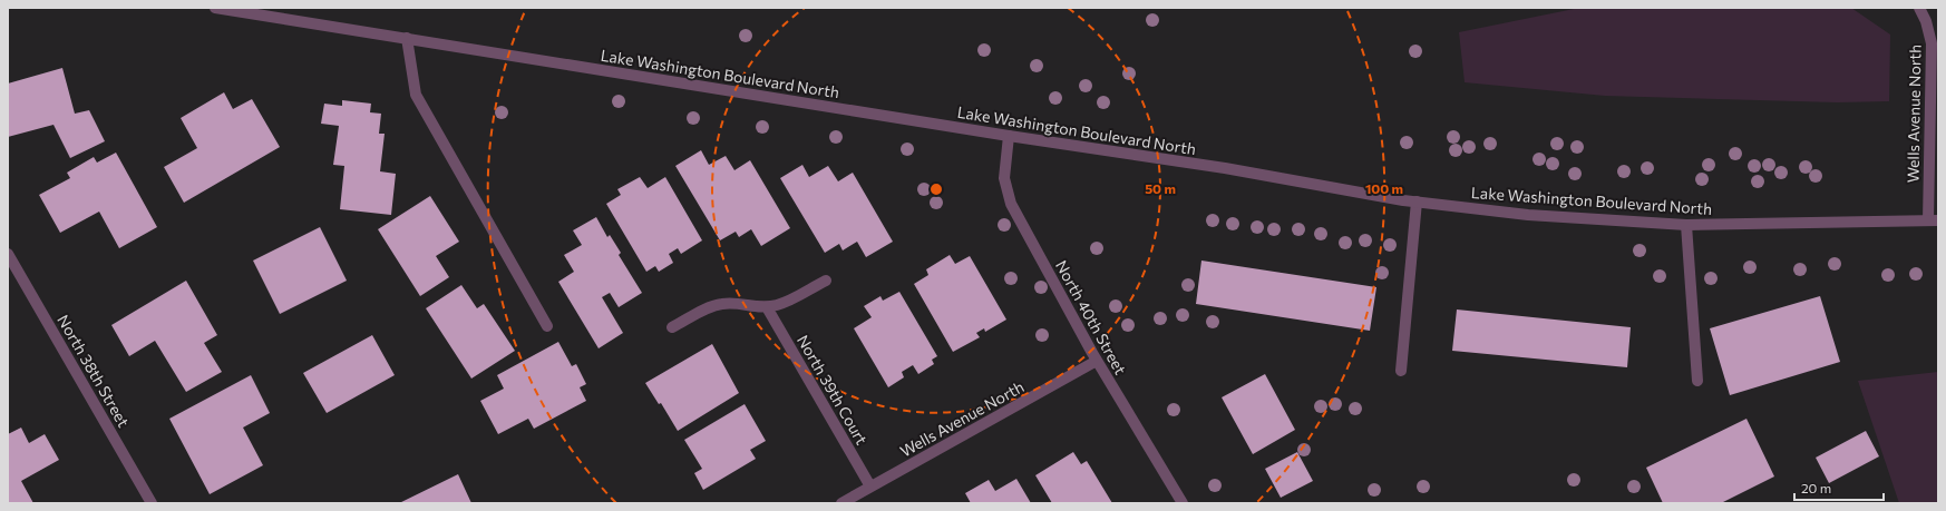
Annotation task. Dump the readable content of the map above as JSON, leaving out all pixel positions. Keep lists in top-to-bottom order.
{
  "streets": {
    "street": [
      "Lake Washington Boulevard North",
      "Wells Avenue North",
      "North 40th Street",
      "North 38th Street",
      "North 39th Court"
    ]
  },
  "crossings": [
    ["Lake Washington Boulevard North", "Wells Avenue North"],
    ["Lake Washington Boulevard North", "North 40th Street"],
    ["Wells Avenue North", "North 40th Street"],
    ["Wells Avenue North", "North 39th Court"]
  ],
  "scale_bar": "20 m",
  "rings": ["50 m", "100 m"]
}
